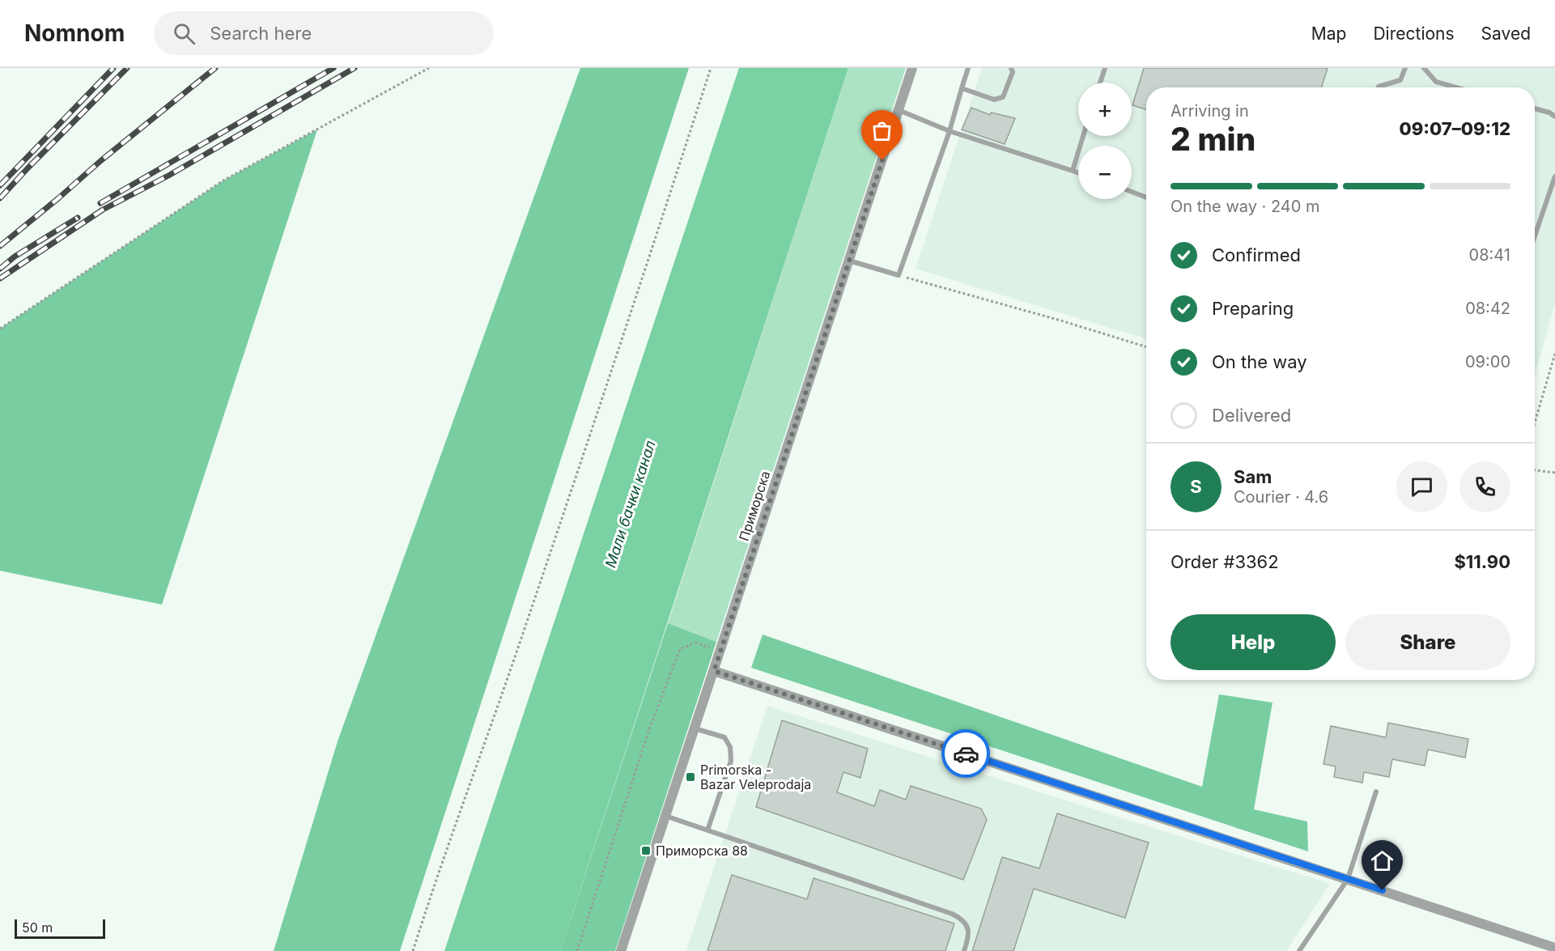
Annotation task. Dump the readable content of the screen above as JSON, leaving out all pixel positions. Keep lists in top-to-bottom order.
{
  "streets": {
    "street": ["Приморска"]
  },
  "water": ["Мали бачки канал"],
  "places": {
    "transit": ["Primorska - Bazar Veleprodaja", "Приморска 88"]
  },
  "scale_bar": "50 m",
  "page": {
    "header": "Nomnom",
    "search": "Search here",
    "nav": ["Map", "Directions", "Saved"],
    "map_buttons": ["+", "−"],
    "heading": ["2 min", "Arriving in", "09:07–09:12"],
    "panel": [
      "Sam",
      "Courier · 4.6",
      "Order #3362",
      "$11.90"
    ],
    "bar": "On the way · 240 m",
    "list": [
      ["Confirmed", "08:41"],
      ["Preparing", "08:42"],
      ["On the way", "09:00"],
      "Delivered"
    ],
    "round": "S",
    "buttons": ["Help", "Share"],
    "scale": "50 m"
  }
}
